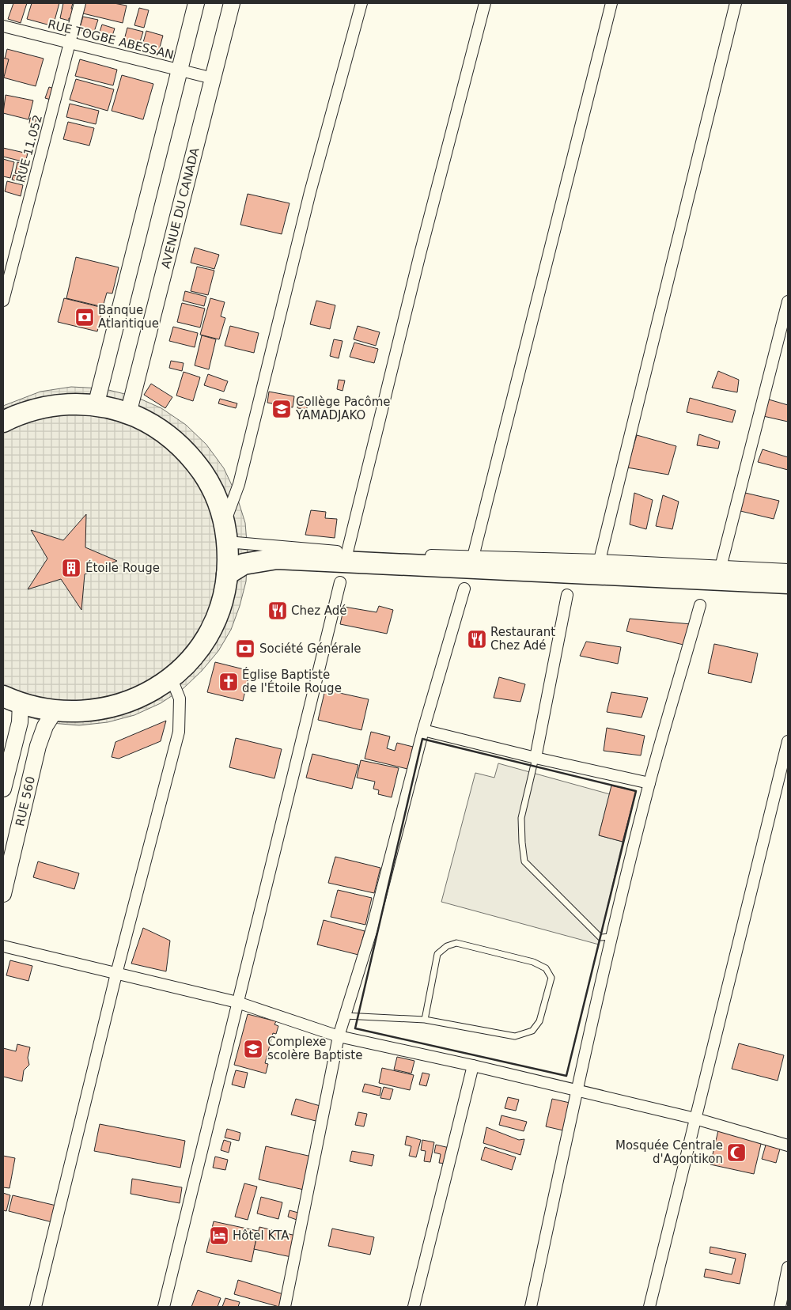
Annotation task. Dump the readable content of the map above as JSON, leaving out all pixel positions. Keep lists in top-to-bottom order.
{
  "streets": {
    "main road": ["AVENUE DU CANADA", "RUE 560"],
    "street": ["RUE TOGBE ABESSAN", "RUE 11.052"]
  },
  "crossings": [
    ["RUE TOGBE ABESSAN", "RUE 11.052"],
    ["RUE TOGBE ABESSAN", "AVENUE DU CANADA"]
  ],
  "places": {
    "bank": ["Banque Atlantique", "Société Générale"],
    "school or university": ["Collège Pacôme YAMADJAKO", "Complexe scolère Baptiste"],
    "building": ["Étoile Rouge"],
    "restaurant": ["Chez Adé", "Restaurant Chez Adé"],
    "church": ["Église Baptiste de l'Étoile Rouge"],
    "mosque": ["Mosquée Centrale d'Agontikon"],
    "hotel": ["Hôtel KTA"]
  }
}
